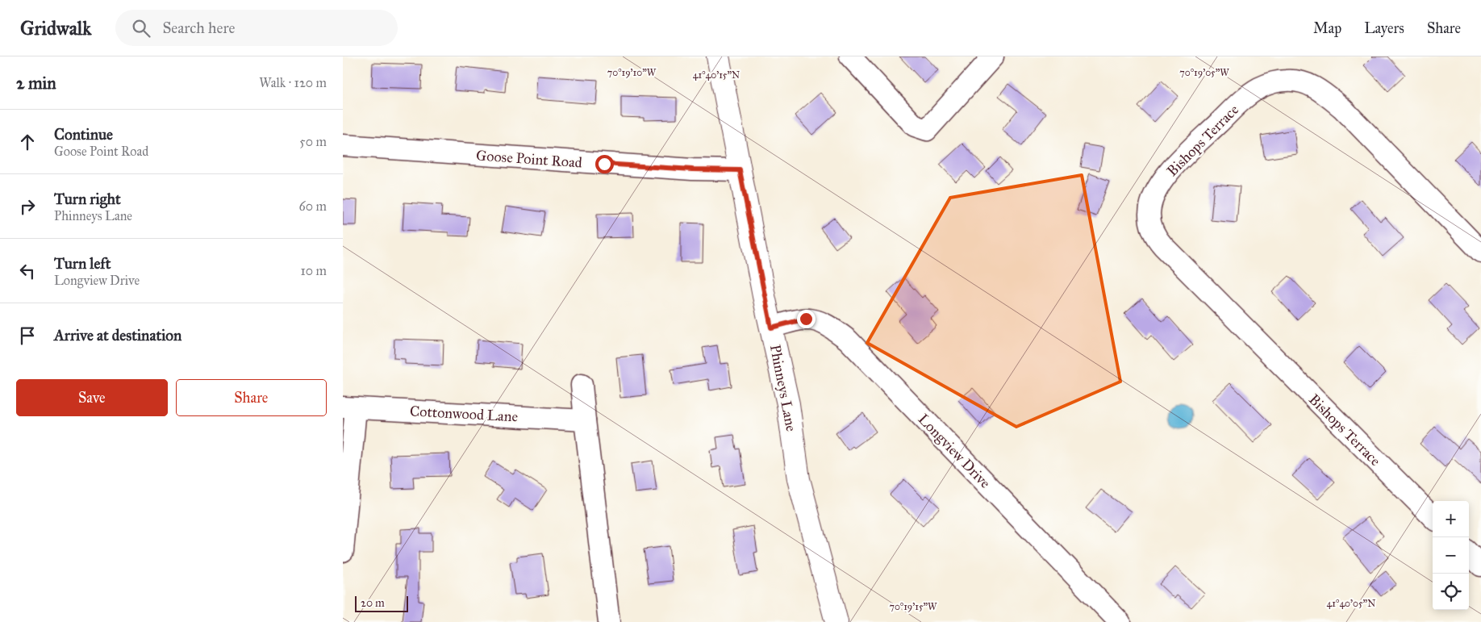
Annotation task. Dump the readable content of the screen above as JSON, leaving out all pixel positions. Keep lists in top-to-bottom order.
{
  "streets": {
    "main road": ["Phinneys Lane"],
    "street": [
      "Bishops Terrace",
      "Goose Point Road",
      "Cottonwood Lane",
      "Longview Drive"
    ]
  },
  "crossings": [
    ["Goose Point Road", "Phinneys Lane"],
    ["Phinneys Lane", "Longview Drive"]
  ],
  "scale_bar": "20 m",
  "page": {
    "header": "Gridwalk",
    "search": "Search here",
    "nav": ["Map", "Layers", "Share"],
    "heading": ["2 min", "Walk · 120 m"],
    "list": [
      ["Continue", "Goose Point Road", "50 m"],
      ["Turn right", "Phinneys Lane", "60 m"],
      ["Turn left", "Longview Drive", "10 m"],
      "Arrive at destination"
    ],
    "buttons": ["Save", "Share"],
    "map_buttons": ["+", "−"],
    "scale": "20 m"
  },
  "coordinates": [
    "70°19'10\"W",
    "70°19'05\"W",
    "41°40'15\"N",
    "41°40'05\"N",
    "70°19'15\"W"
  ]
}
